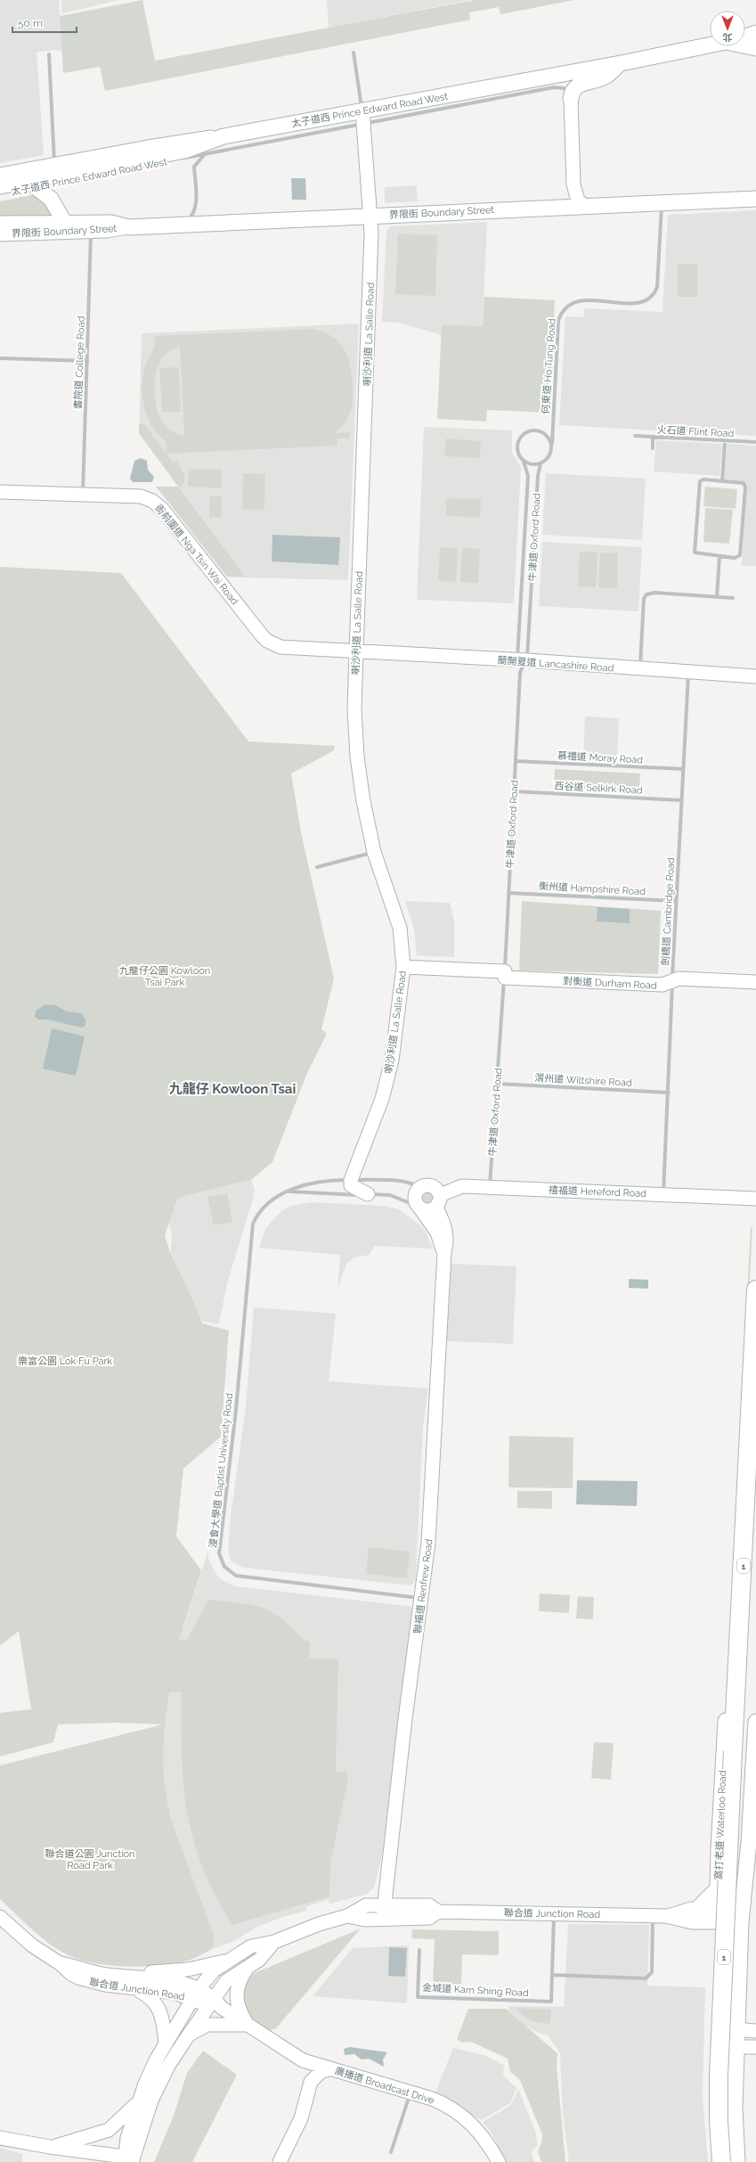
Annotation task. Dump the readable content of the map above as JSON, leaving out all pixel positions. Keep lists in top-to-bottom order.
{
  "streets": {
    "highway": ["1", "窩打老道 Waterloo Road"],
    "main road": ["太子道西 Prince Edward Road West", "界限街 Boundary Street"],
    "street": [
      "喇沙利道 La Salle Road",
      "書院道 College Road",
      "何東道 Ho Tung Road",
      "火石道 Flint Road",
      "牛津道 Oxford Road",
      "衙前圍道 Nga Tsin Wai Road",
      "蘭開夏道 Lancashire Road",
      "慕禮道 Moray Road",
      "西谷道 Selkirk Road",
      "衡州道 Hampshire Road",
      "劍橋道 Cambridge Road",
      "對衡道 Durham Road",
      "渭州道 Wiltshire Road",
      "禧福道 Hereford Road",
      "浸會大學道 Baptist University Road",
      "聯福道 Renfrew Road",
      "聯合道 Junction Road",
      "金城道 Kam Shing Road",
      "廣播道 Broadcast Drive"
    ]
  },
  "crossings": [
    ["太子道西 Prince Edward Road West", "喇沙利道 La Salle Road"],
    ["界限街 Boundary Street", "喇沙利道 La Salle Road"],
    ["界限街 Boundary Street", "書院道 College Road"],
    ["界限街 Boundary Street", "何東道 Ho Tung Road"],
    ["喇沙利道 La Salle Road", "衙前圍道 Nga Tsin Wai Road"],
    ["喇沙利道 La Salle Road", "蘭開夏道 Lancashire Road"],
    ["喇沙利道 La Salle Road", "對衡道 Durham Road"],
    ["喇沙利道 La Salle Road", "浸會大學道 Baptist University Road"],
    ["書院道 College Road", "衙前圍道 Nga Tsin Wai Road"],
    ["何東道 Ho Tung Road", "牛津道 Oxford Road"],
    ["牛津道 Oxford Road", "蘭開夏道 Lancashire Road"],
    ["牛津道 Oxford Road", "慕禮道 Moray Road"],
    ["牛津道 Oxford Road", "西谷道 Selkirk Road"],
    ["牛津道 Oxford Road", "衡州道 Hampshire Road"],
    ["牛津道 Oxford Road", "對衡道 Durham Road"],
    ["牛津道 Oxford Road", "渭州道 Wiltshire Road"],
    ["牛津道 Oxford Road", "禧福道 Hereford Road"],
    ["衙前圍道 Nga Tsin Wai Road", "蘭開夏道 Lancashire Road"],
    ["蘭開夏道 Lancashire Road", "劍橋道 Cambridge Road"],
    ["慕禮道 Moray Road", "劍橋道 Cambridge Road"],
    ["西谷道 Selkirk Road", "劍橋道 Cambridge Road"],
    ["衡州道 Hampshire Road", "劍橋道 Cambridge Road"],
    ["劍橋道 Cambridge Road", "對衡道 Durham Road"],
    ["劍橋道 Cambridge Road", "渭州道 Wiltshire Road"],
    ["劍橋道 Cambridge Road", "禧福道 Hereford Road"],
    ["禧福道 Hereford Road", "浸會大學道 Baptist University Road"],
    ["禧福道 Hereford Road", "聯福道 Renfrew Road"],
    ["浸會大學道 Baptist University Road", "聯福道 Renfrew Road"],
    ["聯福道 Renfrew Road", "聯合道 Junction Road"],
    ["窩打老道 Waterloo Road", "聯合道 Junction Road"],
    ["聯合道 Junction Road", "金城道 Kam Shing Road"],
    ["聯合道 Junction Road", "廣播道 Broadcast Drive"]
  ],
  "districts": ["九龍仔 Kowloon Tsai"],
  "parks": ["九龍仔公園 Kowloon Tsai Park", "樂富公園 Lok Fu Park", "聯合道公園 Junction Road Park"],
  "scale_bar": "50 m",
  "north": "bottom"
}
